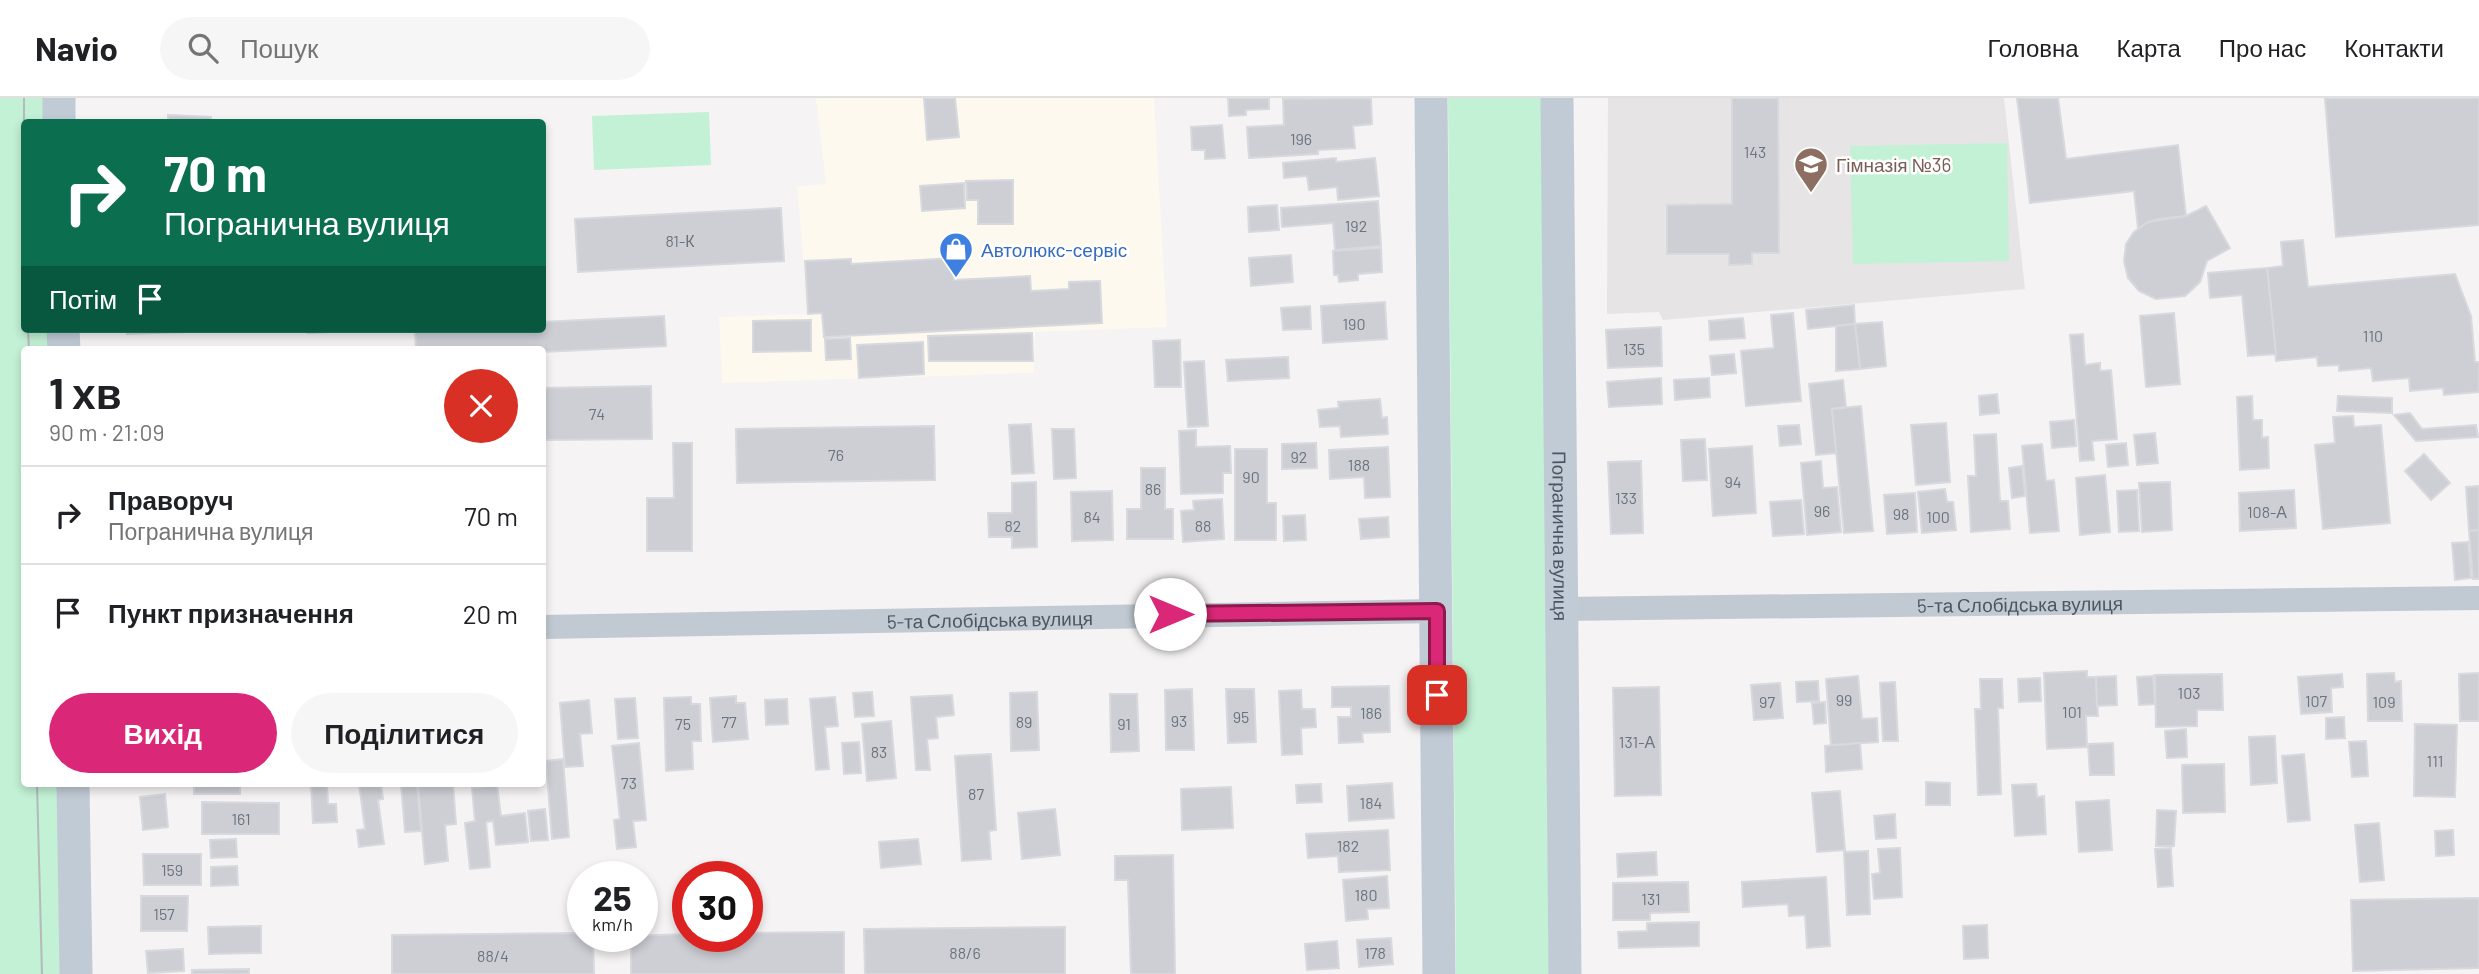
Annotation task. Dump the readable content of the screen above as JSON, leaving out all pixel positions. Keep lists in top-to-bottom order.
{
  "streets": {
    "main road": ["Погранична вулиця"],
    "street": ["5-та Слобідська вулиця"]
  },
  "crossings": [
    ["Погранична вулиця", "5-та Слобідська вулиця"]
  ],
  "places": {
    "school or university": ["Гімназія №36"],
    "shop": ["Автолюкс-сервіс"]
  },
  "house_numbers": [
    "196",
    "143",
    "192",
    "81-К",
    "190",
    "110",
    "135",
    "74",
    "76",
    "92",
    "188",
    "90",
    "94",
    "86",
    "133",
    "96",
    "108-А",
    "98",
    "84",
    "100",
    "82",
    "88",
    "103",
    "99",
    "107",
    "97",
    "109",
    "101",
    "186",
    "95",
    "93",
    "77",
    "89",
    "75",
    "91",
    "131-А",
    "83",
    "111",
    "73",
    "87",
    "184",
    "161",
    "182",
    "159",
    "180",
    "131",
    "157",
    "88/6",
    "178",
    "88/4"
  ],
  "page": {
    "header": "Navio",
    "search": "Пошук",
    "nav": [
      "Головна",
      "Карта",
      "Про нас",
      "Контакти"
    ],
    "turn": ["70 m", "Погранична вулиця"],
    "then": "Потім",
    "heading": ["1 хв", "90 m · 21:09"],
    "list": [
      {
        "name": "Праворуч",
        "note": "Погранична вулиця",
        "value": "70 m"
      },
      {
        "name": "Пункт призначення",
        "value": "20 m"
      }
    ],
    "buttons": ["Вихід", "Поділитися"],
    "speed": "25 km/h",
    "limit": "30"
  }
}
